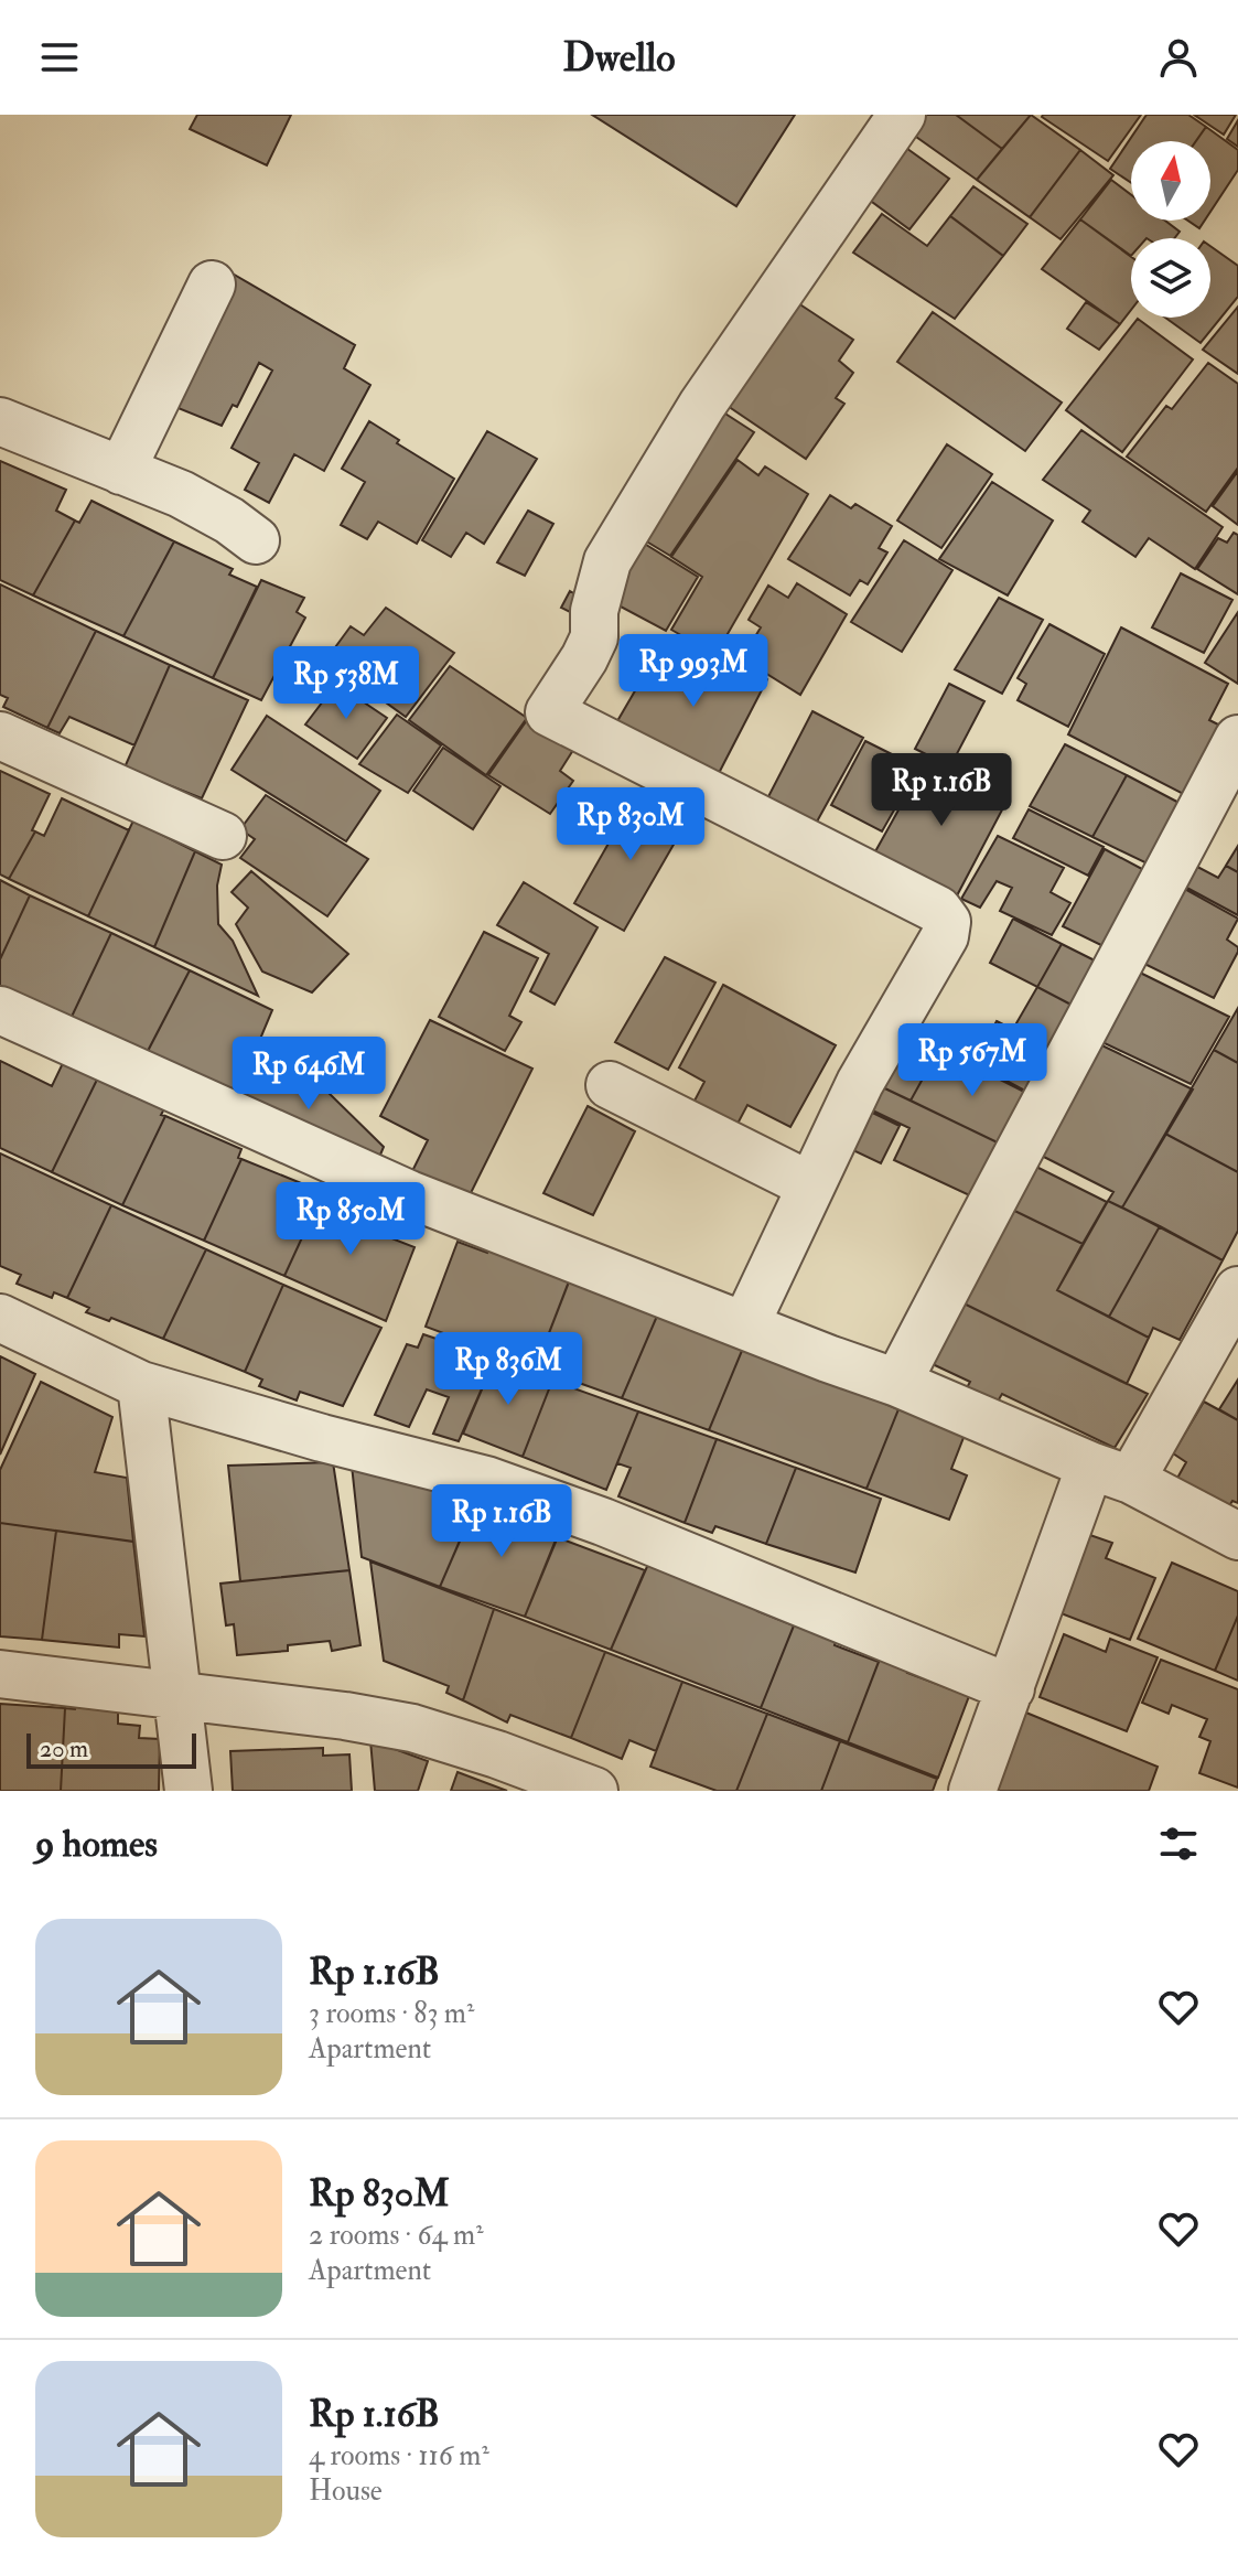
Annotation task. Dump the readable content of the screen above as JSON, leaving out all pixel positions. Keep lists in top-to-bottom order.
{
  "scale_bar": "20 m",
  "north": "top",
  "page": {
    "header": "Dwello",
    "price": [
      "Rp 993M",
      "Rp 538M",
      "Rp 1.16B",
      "Rp 830M",
      "Rp 567M",
      "Rp 646M",
      "Rp 850M",
      "Rp 836M",
      "Rp 1.16B"
    ],
    "scale": "20 m",
    "heading": "9 homes",
    "list": [
      {
        "name": "Rp 1.16B",
        "note": "3 rooms · 83 m² · Apartment"
      },
      {
        "name": "Rp 830M",
        "note": "2 rooms · 64 m² · Apartment"
      },
      {
        "name": "Rp 1.16B",
        "note": "4 rooms · 116 m² · House"
      }
    ]
  }
}
